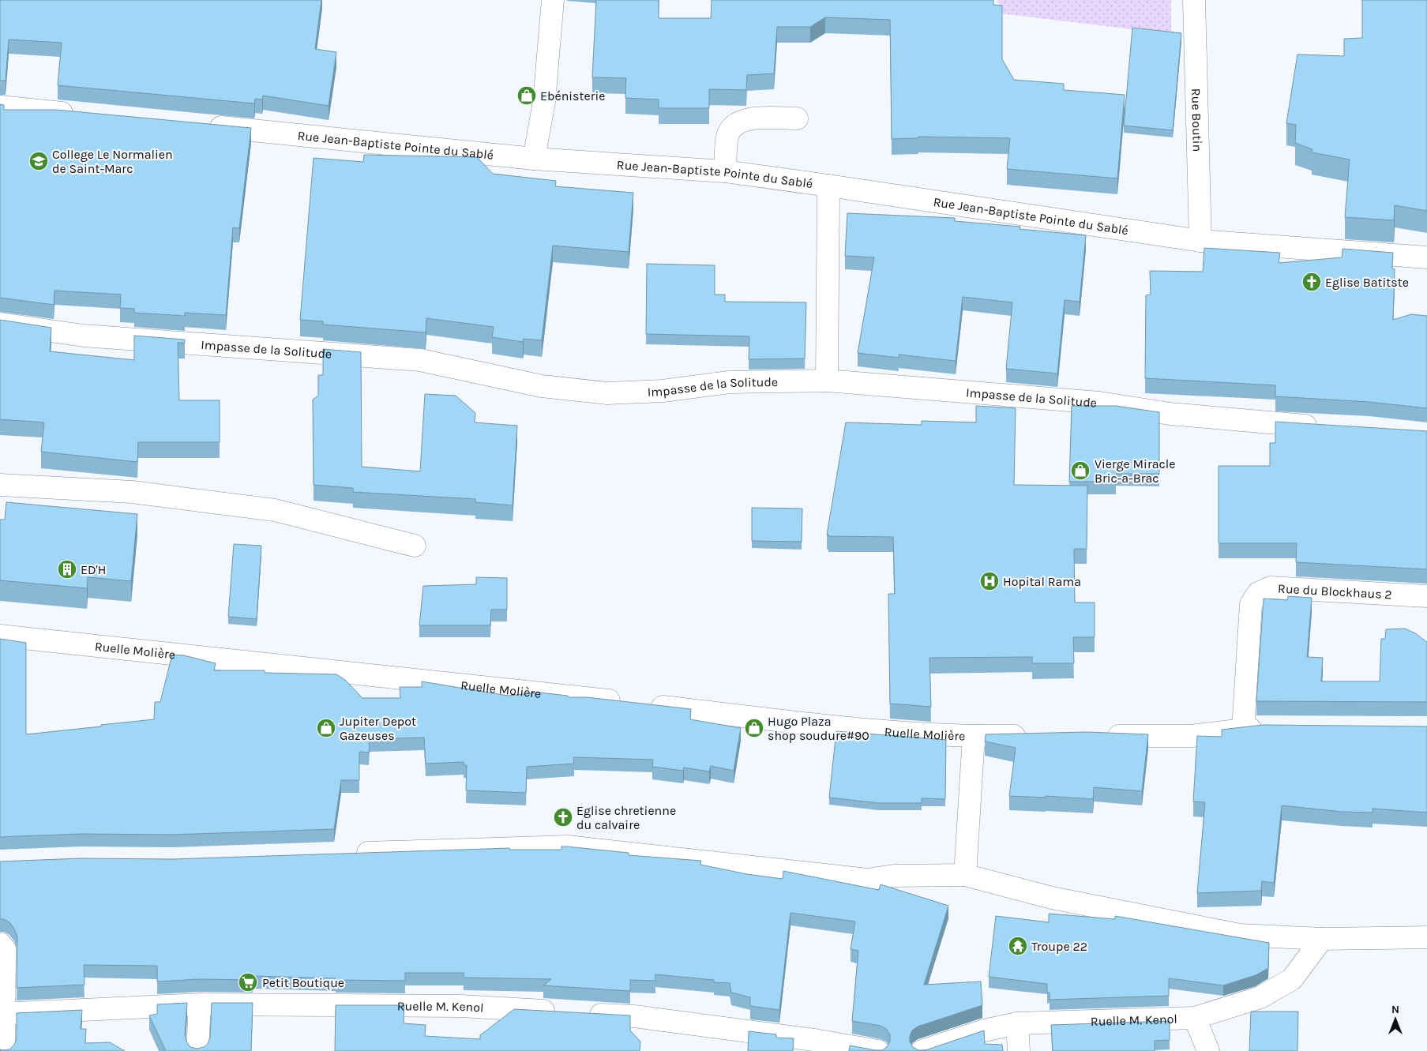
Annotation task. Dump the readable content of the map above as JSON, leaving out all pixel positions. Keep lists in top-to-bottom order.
{
  "streets": {
    "street": [
      "Rue Boutin",
      "Rue Jean-Baptiste Pointe du Sablé",
      "Impasse de la Solitude",
      "Rue du Blockhaus 2",
      "Ruelle Molière",
      "Ruelle M. Kenol"
    ]
  },
  "crossings": [
    ["Rue Boutin", "Rue Jean-Baptiste Pointe du Sablé"]
  ],
  "places": {
    "shop": [
      "Ebénisterie",
      "Vierge Miracle Bric-a-Brac",
      "Jupiter Depot Gazeuses",
      "Hugo Plaza shop soudure#90"
    ],
    "school or university": ["College Le Normalien de Saint-Marc"],
    "church": ["Eglise Batitste", "Eglise chretienne du calvaire"],
    "building": ["ED'H"],
    "hospital": ["Hopital Rama"],
    "temple": ["Troupe 22"],
    "supermarket": ["Petit Boutique"]
  },
  "north": "top"
}
